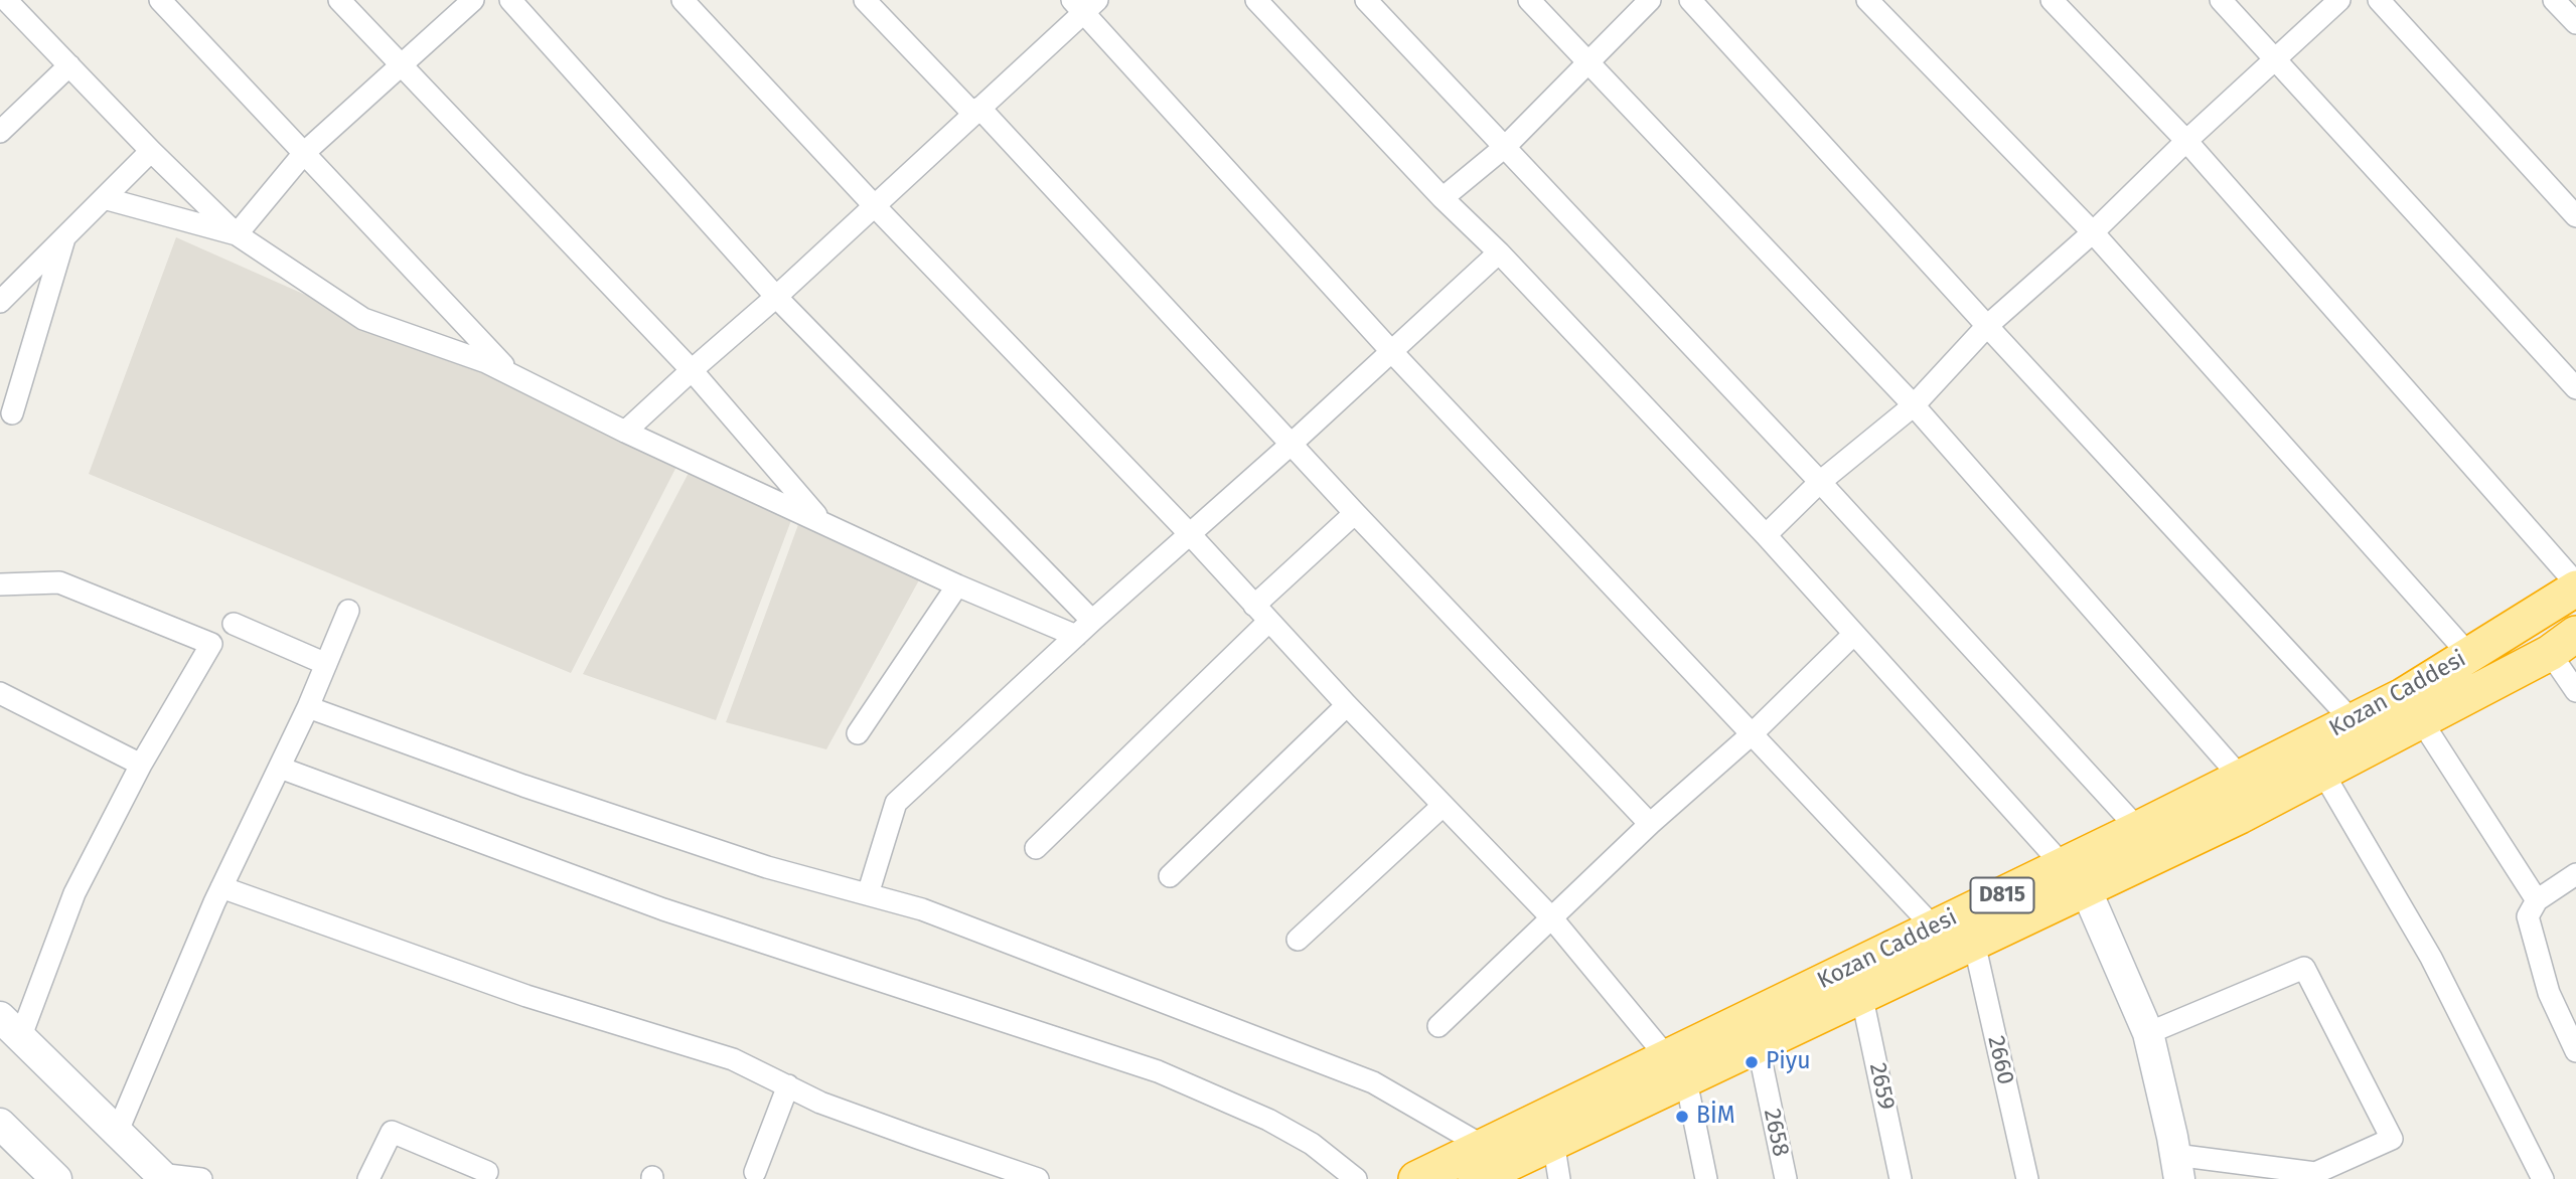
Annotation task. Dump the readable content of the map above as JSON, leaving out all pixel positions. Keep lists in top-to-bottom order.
{
  "streets": {
    "highway": ["Kozan Caddesi", "D815"],
    "street": ["2660", "2659", "2658"]
  },
  "crossings": [
    ["Kozan Caddesi", "2660"],
    ["Kozan Caddesi", "2659"],
    ["Kozan Caddesi", "2658"]
  ],
  "places": ["Piyu", "BİM"]
}
